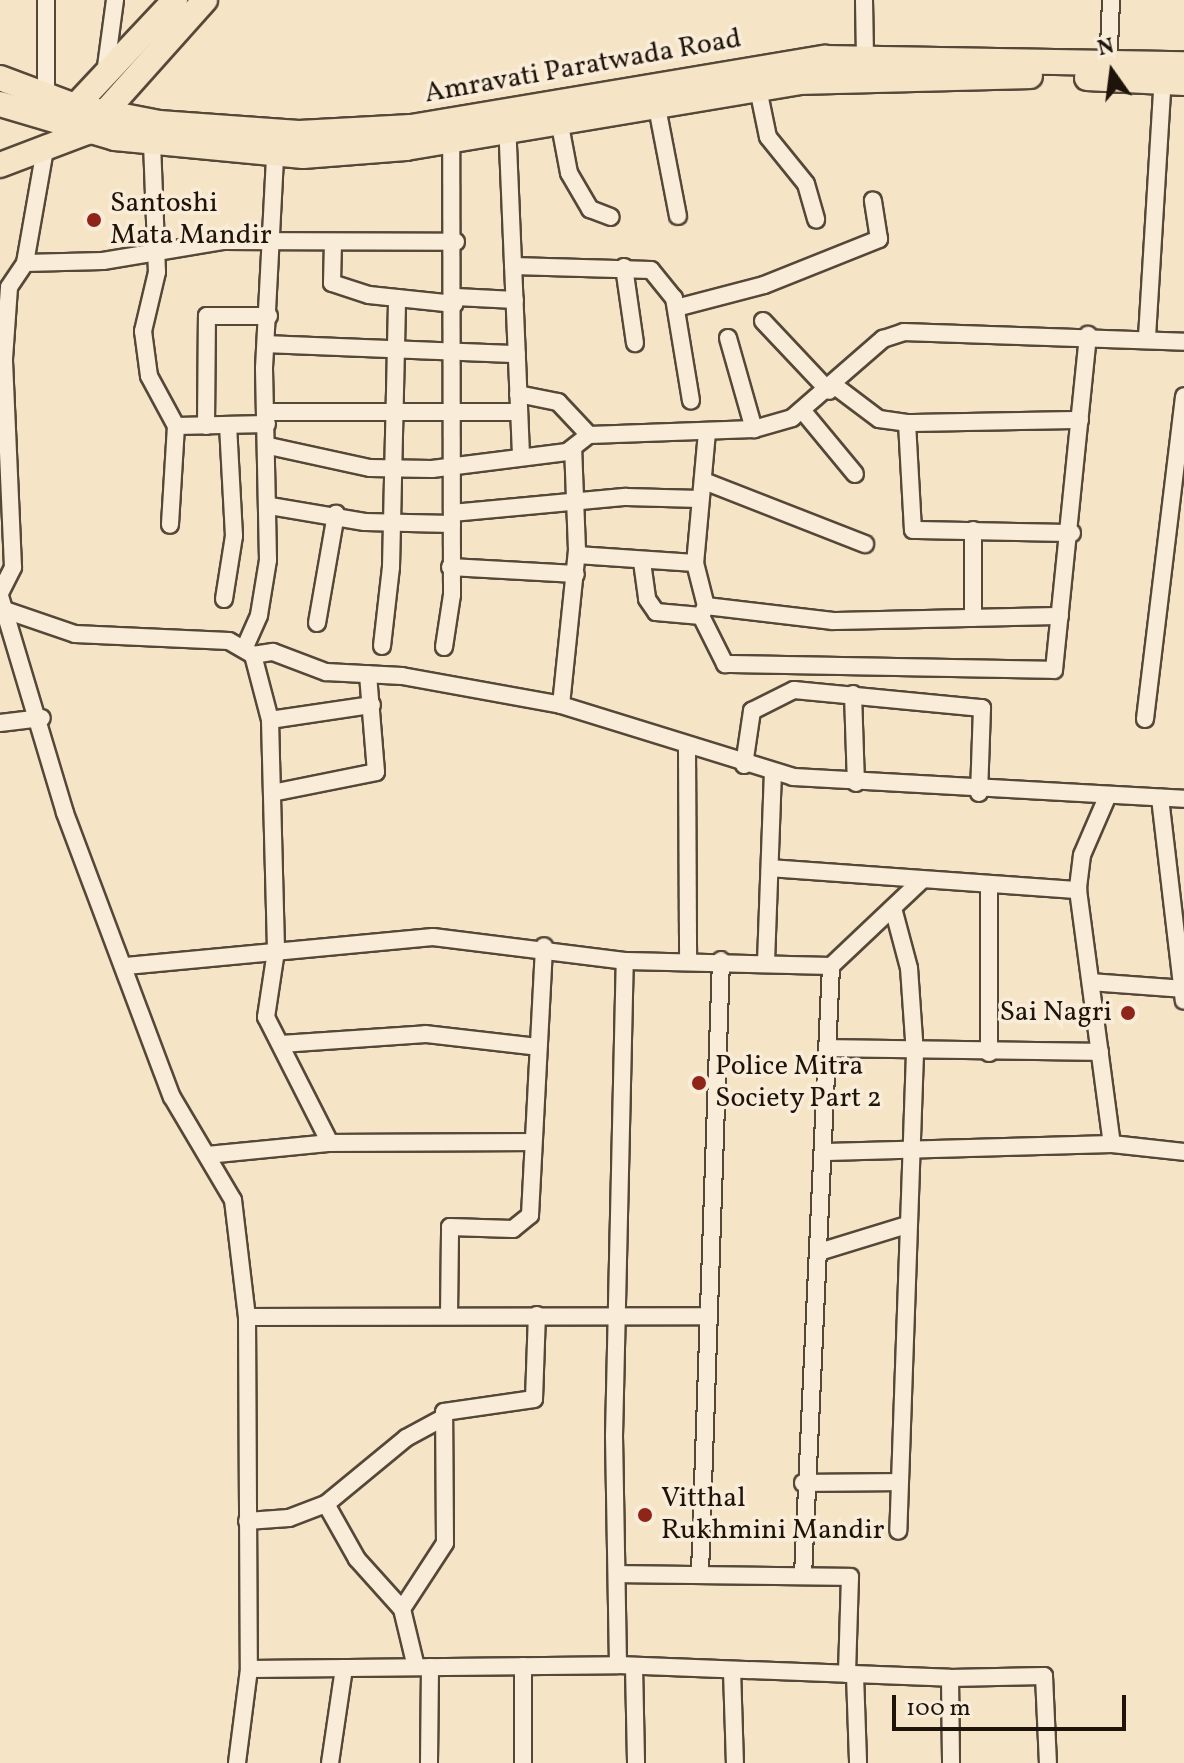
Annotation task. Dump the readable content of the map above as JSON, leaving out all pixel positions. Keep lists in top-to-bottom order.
{
  "streets": {
    "main road": ["Amravati Paratwada Road"]
  },
  "places": [
    "Santoshi Mata Mandir",
    "Sai Nagri",
    "Police Mitra Society Part 2",
    "Vitthal Rukhmini Mandir"
  ],
  "scale_bar": "100 m",
  "north": "top"
}
